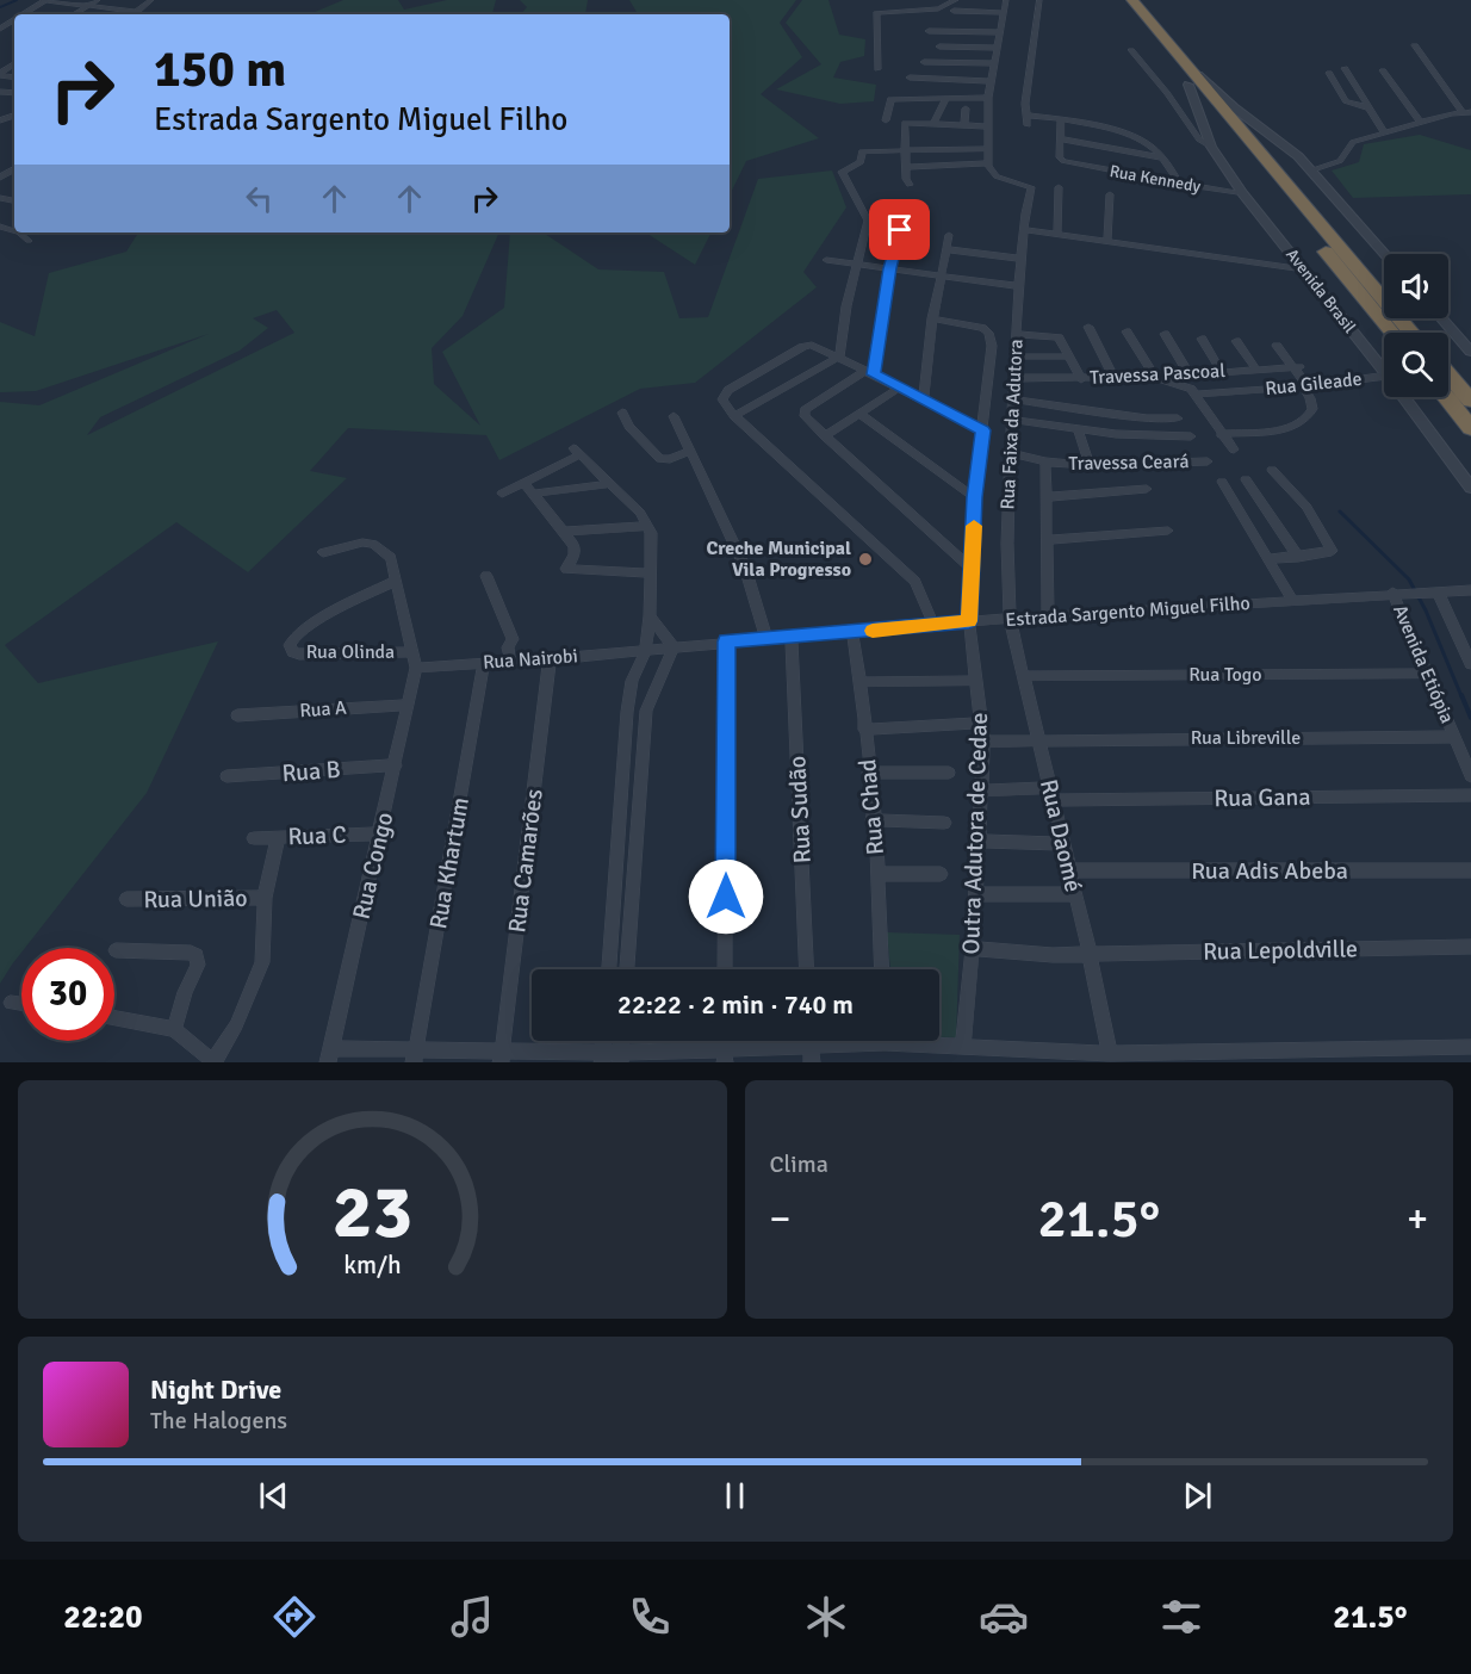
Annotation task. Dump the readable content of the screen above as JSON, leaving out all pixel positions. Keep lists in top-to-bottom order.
{
  "streets": {
    "highway": ["Avenida Brasil"],
    "street": [
      "Rua Kennedy",
      "Travessa Pascoal",
      "Rua Gileade",
      "Rua Faixa da Adutora",
      "Travessa Ceará",
      "Estrada Sargento Miguel Filho",
      "Rua Olinda",
      "Rua Nairobi",
      "Avenida Etiópia",
      "Rua Togo",
      "Rua A",
      "Rua Libreville",
      "Rua B",
      "Rua Gana",
      "Rua Chad",
      "Rua Sudão",
      "Outra Adutora de Cedae",
      "Rua C",
      "Rua Daomé",
      "Rua Camarões",
      "Rua Khartum",
      "Rua Congo",
      "Rua Adis Abeba",
      "Rua União",
      "Rua Lepoldville"
    ]
  },
  "crossings": [
    ["Rua Kennedy", "Avenida Brasil"],
    ["Travessa Pascoal", "Rua Faixa da Adutora"],
    ["Rua Faixa da Adutora", "Travessa Ceará"],
    ["Rua Faixa da Adutora", "Estrada Sargento Miguel Filho"],
    ["Rua Faixa da Adutora", "Outra Adutora de Cedae"],
    ["Rua Faixa da Adutora", "Rua Daomé"],
    ["Estrada Sargento Miguel Filho", "Rua Nairobi"],
    ["Estrada Sargento Miguel Filho", "Avenida Etiópia"],
    ["Estrada Sargento Miguel Filho", "Rua Chad"],
    ["Estrada Sargento Miguel Filho", "Rua Sudão"],
    ["Estrada Sargento Miguel Filho", "Outra Adutora de Cedae"],
    ["Estrada Sargento Miguel Filho", "Rua Daomé"],
    ["Rua Nairobi", "Rua Camarões"],
    ["Rua Nairobi", "Rua Khartum"],
    ["Rua Nairobi", "Rua Congo"],
    ["Avenida Etiópia", "Rua Togo"],
    ["Avenida Etiópia", "Rua Libreville"],
    ["Rua Togo", "Rua Daomé"],
    ["Rua A", "Rua Congo"],
    ["Rua Libreville", "Outra Adutora de Cedae"],
    ["Rua Libreville", "Rua Daomé"],
    ["Rua B", "Rua Congo"],
    ["Rua Gana", "Outra Adutora de Cedae"],
    ["Rua Gana", "Rua Daomé"],
    ["Outra Adutora de Cedae", "Rua Lepoldville"],
    ["Rua C", "Rua Congo"],
    ["Rua Daomé", "Rua Adis Abeba"],
    ["Rua Daomé", "Rua Lepoldville"]
  ],
  "places": ["Creche Municipal Vila Progresso"],
  "page": {
    "turn": ["150 m", "Estrada Sargento Miguel Filho"],
    "limit": "30",
    "trip": "22:22 · 2 min · 740 m",
    "tile": "Clima",
    "heat": ["−", "21.5°", "+"],
    "song": ["Night Drive", "The Halogens"],
    "tabs": ["22:20", "21.5°"],
    "gauge": ["23", "km/h"]
  }
}
